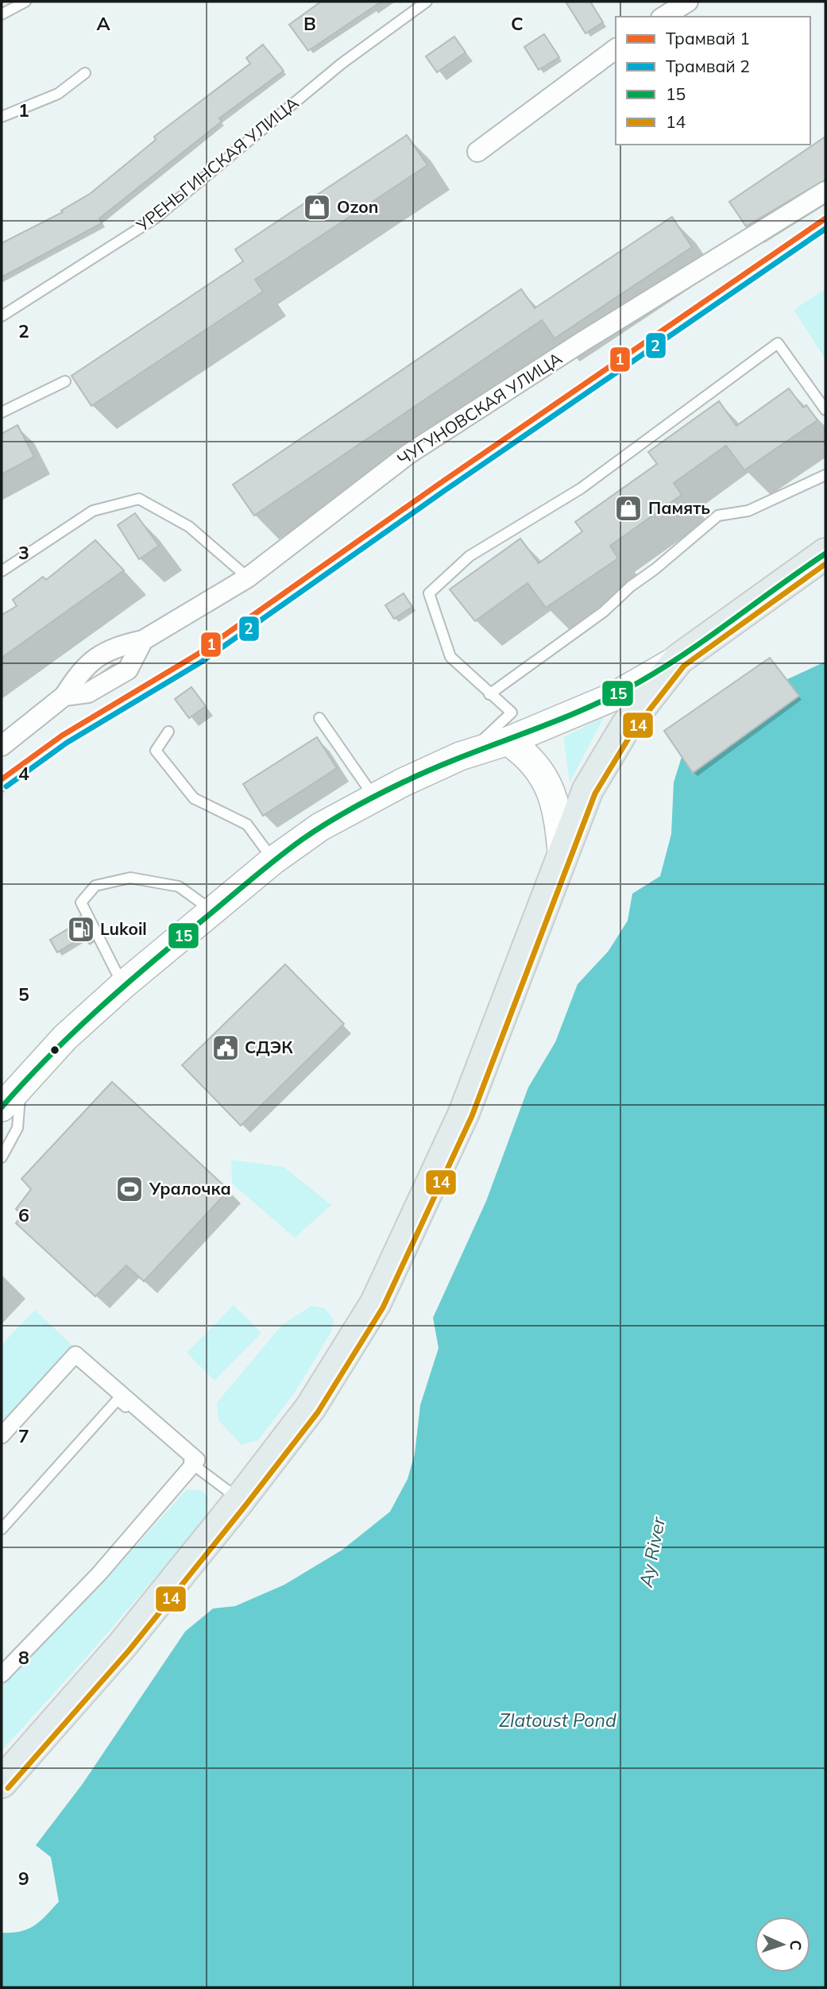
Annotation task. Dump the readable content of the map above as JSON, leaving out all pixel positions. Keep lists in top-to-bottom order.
{
  "streets": {
    "street": ["ЧУГУНОВСКАЯ УЛИЦА"],
    "lane": ["УРЕНЬГИНСКАЯ УЛИЦА"]
  },
  "water": ["Ay River", "Zlatoust Pond"],
  "places": {
    "shop": ["Ozon", "Память"],
    "fuel station": ["Lukoil"],
    "public building": ["СДЭК"],
    "sports": ["Уралочка"]
  },
  "lines": [
    "tram line 1",
    "tram line 2",
    "transit line 15",
    "transit line 14"
  ],
  "legend": [
    "Трамвай 1",
    "Трамвай 2",
    "15",
    "14"
  ],
  "north": "right",
  "grid": {
    "columns": ["A", "B", "C"],
    "rows": [
      "1",
      "2",
      "3",
      "4",
      "5",
      "6",
      "7",
      "8",
      "9"
    ]
  }
}
